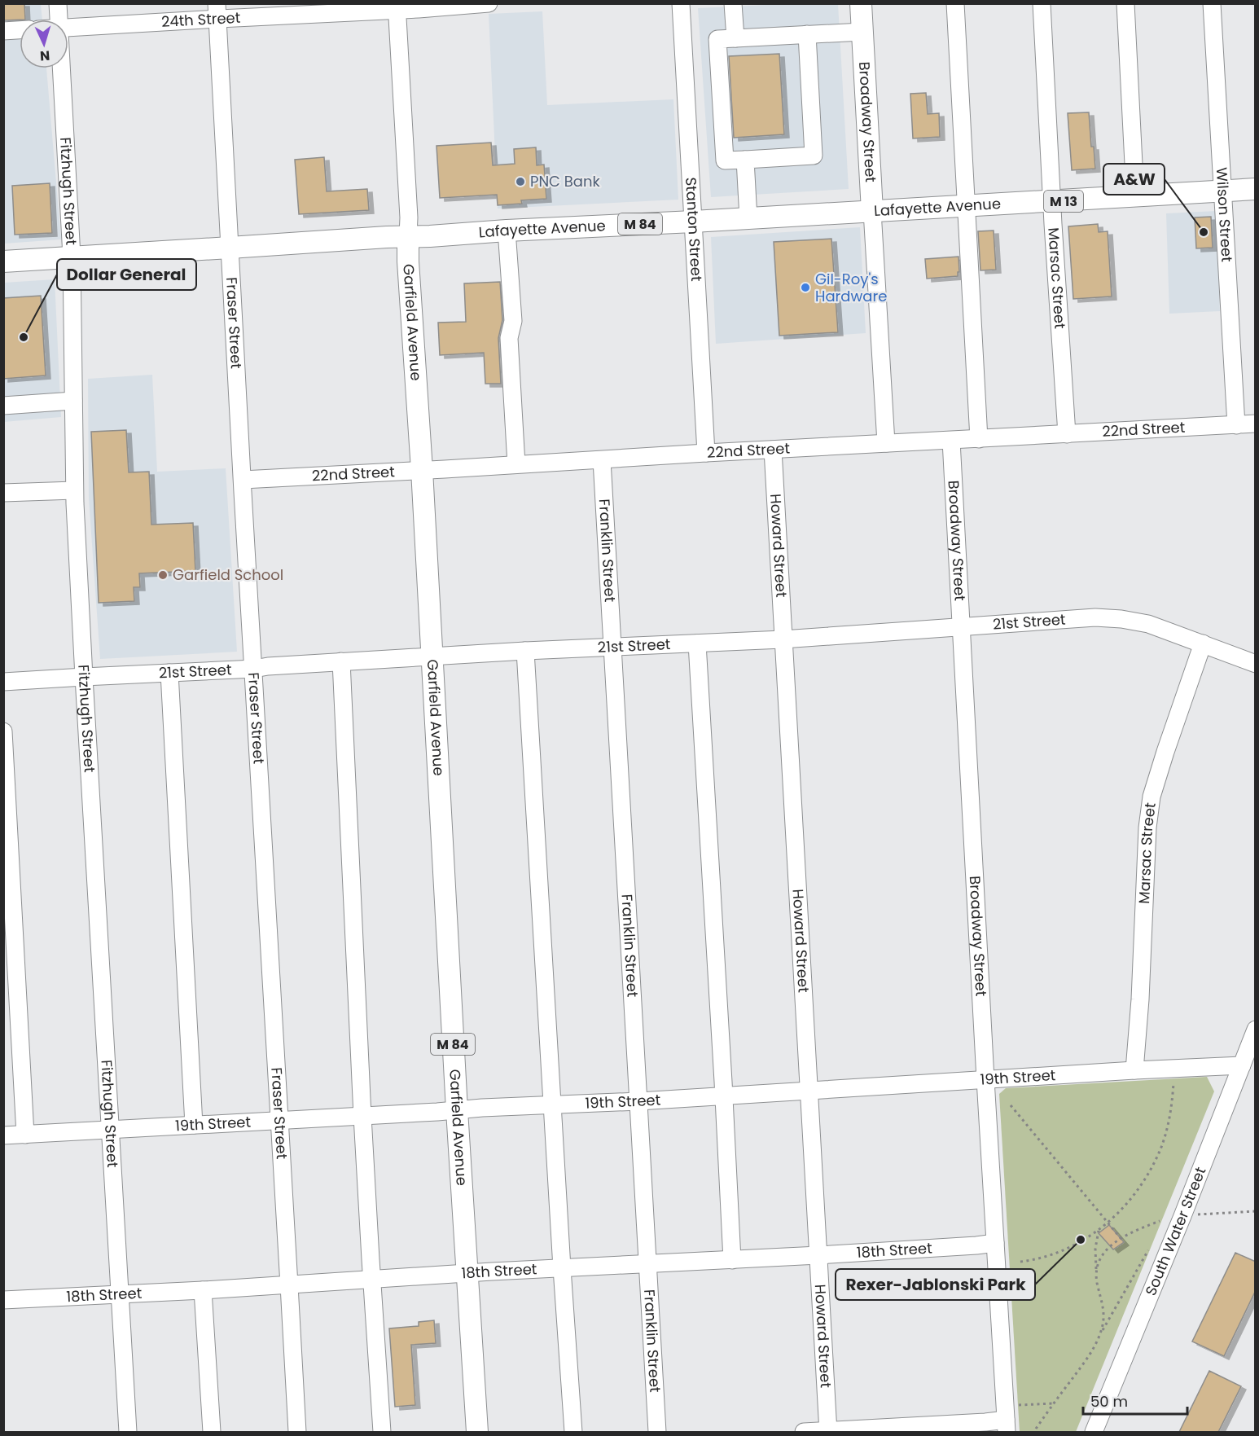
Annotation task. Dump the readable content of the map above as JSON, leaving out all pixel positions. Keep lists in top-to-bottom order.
{
  "streets": {
    "main road": [
      "Broadway Street",
      "M 13",
      "Lafayette Avenue",
      "M 84",
      "Garfield Avenue"
    ],
    "street": [
      "24th Street",
      "Fitzhugh Street",
      "Wilson Street",
      "Stanton Street",
      "Marsac Street",
      "Fraser Street",
      "22nd Street",
      "Howard Street",
      "Franklin Street",
      "21st Street",
      "19th Street",
      "South Water Street",
      "18th Street"
    ]
  },
  "crossings": [
    ["24th Street", "Fraser Street"],
    ["24th Street", "Garfield Avenue"],
    ["Broadway Street", "Lafayette Avenue"],
    ["Broadway Street", "22nd Street"],
    ["Broadway Street", "21st Street"],
    ["Broadway Street", "19th Street"],
    ["Broadway Street", "18th Street"],
    ["Fitzhugh Street", "Lafayette Avenue"],
    ["Fitzhugh Street", "21st Street"],
    ["Fitzhugh Street", "19th Street"],
    ["Fitzhugh Street", "18th Street"],
    ["Lafayette Avenue", "Wilson Street"],
    ["Lafayette Avenue", "Stanton Street"],
    ["Lafayette Avenue", "Marsac Street"],
    ["Lafayette Avenue", "Fraser Street"],
    ["Lafayette Avenue", "Garfield Avenue"],
    ["Wilson Street", "22nd Street"],
    ["Stanton Street", "22nd Street"],
    ["Marsac Street", "22nd Street"],
    ["Marsac Street", "21st Street"],
    ["Marsac Street", "19th Street"],
    ["Fraser Street", "22nd Street"],
    ["Fraser Street", "21st Street"],
    ["Fraser Street", "19th Street"],
    ["Fraser Street", "18th Street"],
    ["Garfield Avenue", "22nd Street"],
    ["Garfield Avenue", "21st Street"],
    ["Garfield Avenue", "19th Street"],
    ["Garfield Avenue", "18th Street"],
    ["22nd Street", "Howard Street"],
    ["22nd Street", "Franklin Street"],
    ["Howard Street", "21st Street"],
    ["Howard Street", "19th Street"],
    ["Howard Street", "18th Street"],
    ["Franklin Street", "21st Street"],
    ["Franklin Street", "19th Street"],
    ["Franklin Street", "18th Street"],
    ["19th Street", "South Water Street"]
  ],
  "places": [
    "PNC Bank",
    "A&W",
    "Gil-Roy's Hardware",
    "Dollar General",
    "Garfield School",
    "Rexer-Jablonski Park"
  ],
  "scale_bar": "50 m",
  "north": "bottom"
}
